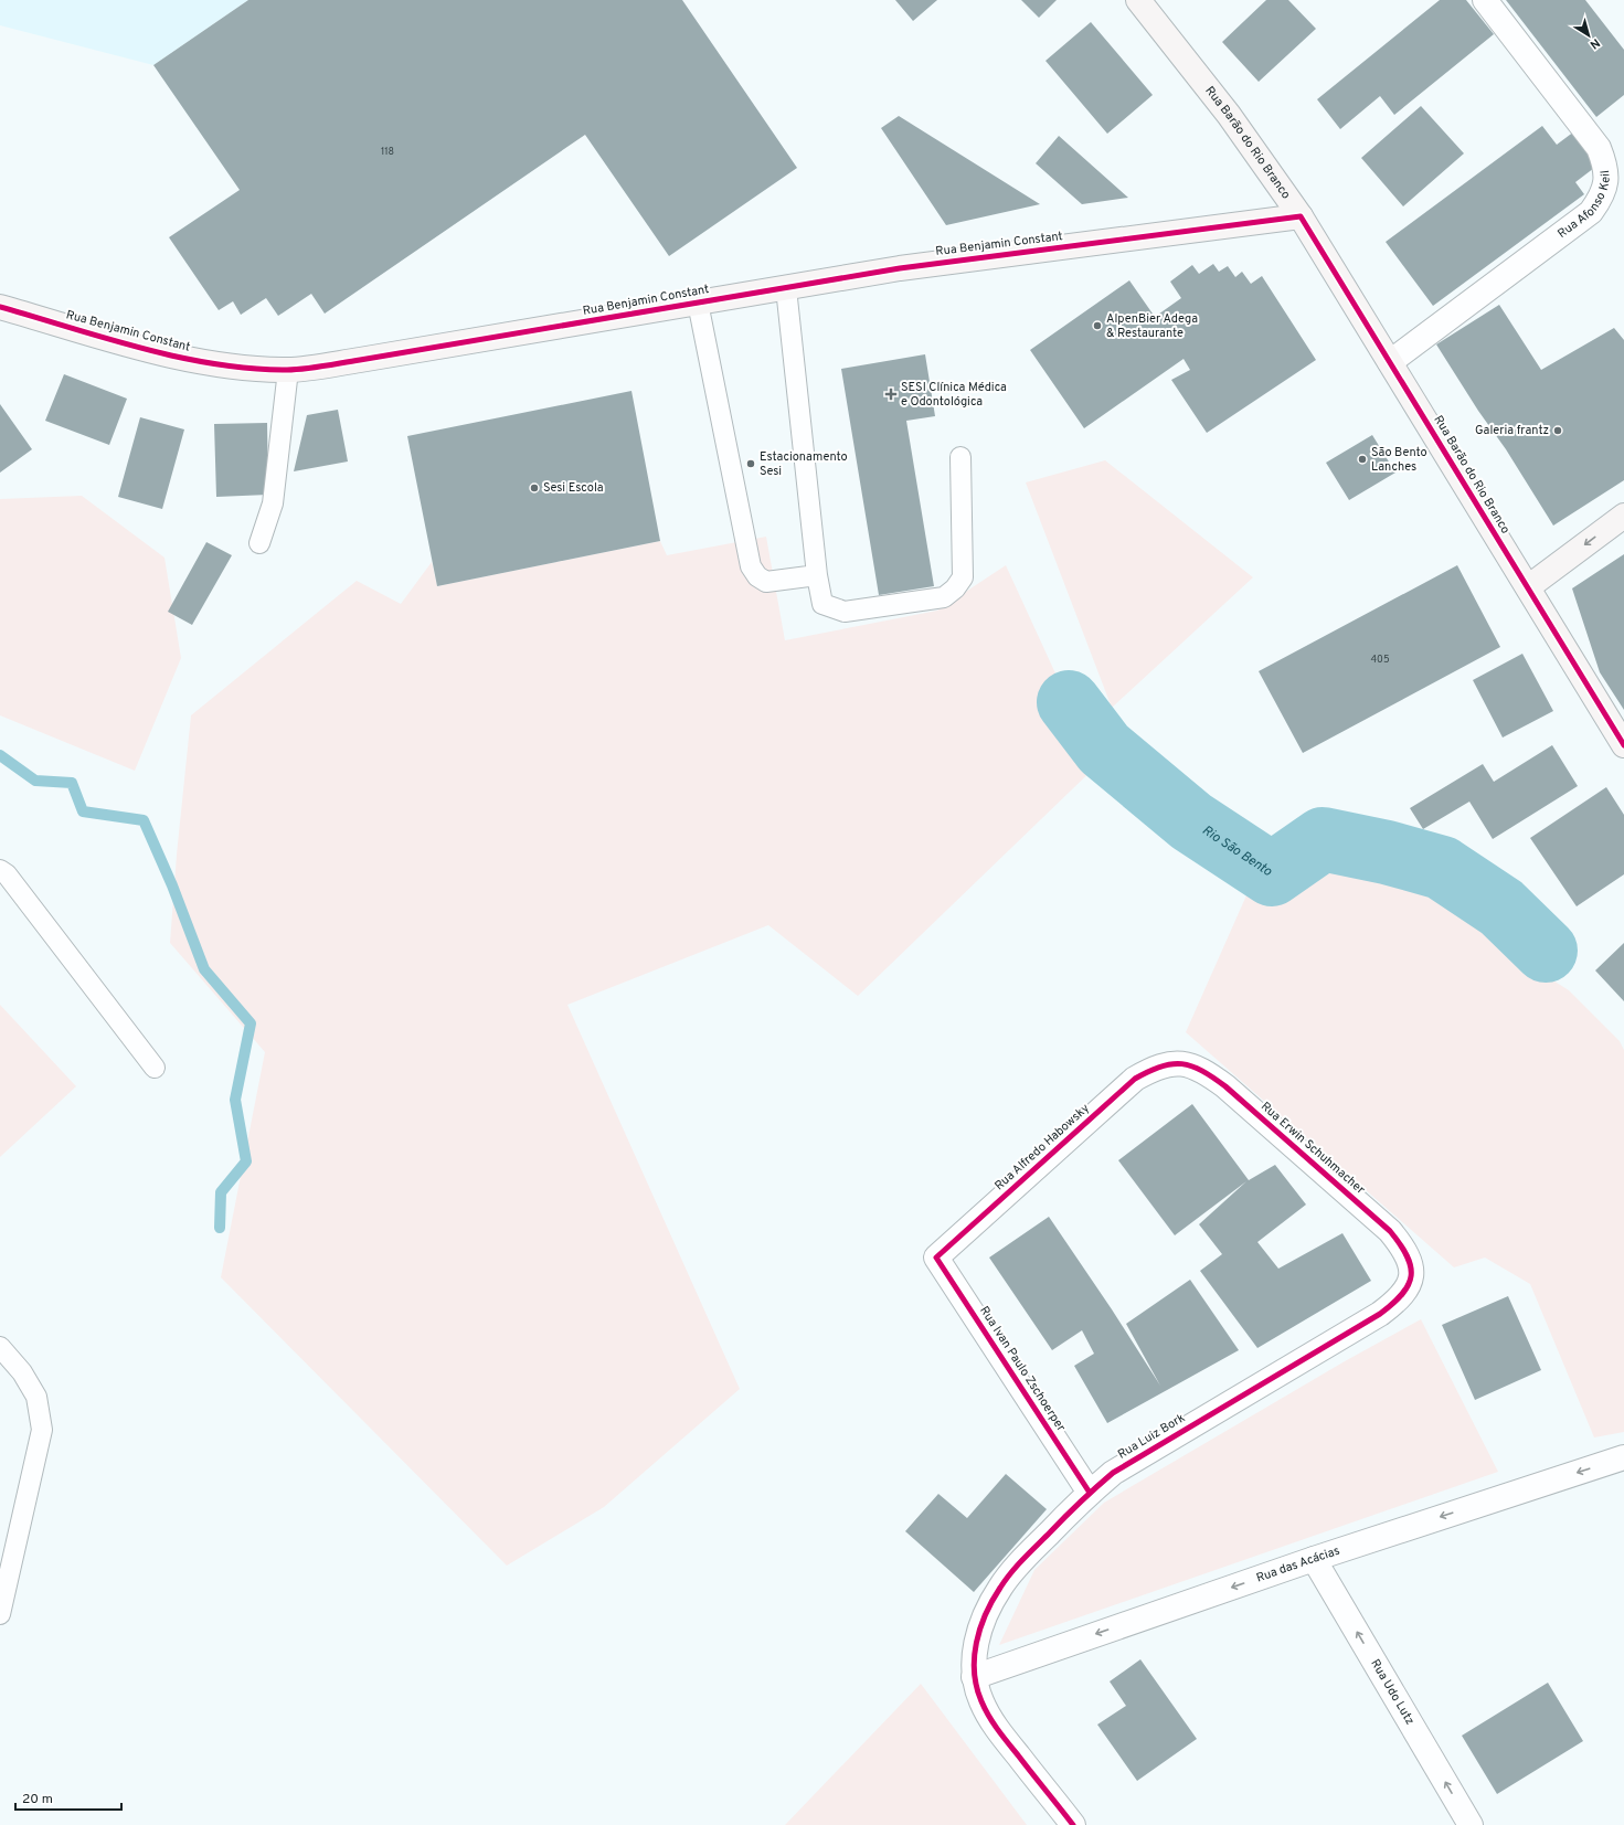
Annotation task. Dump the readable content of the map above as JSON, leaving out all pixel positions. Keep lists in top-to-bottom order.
{
  "streets": {
    "main road": ["Rua Barão do Rio Branco", "Rua Benjamin Constant"],
    "street": [
      "Rua Afonso Keil",
      "Rua Alfredo Habowsky",
      "Rua Erwin Schuhmacher",
      "Rua Ivan Paulo Zschoerper",
      "Rua Luiz Bork",
      "Rua das Acácias",
      "Rua Udo Lutz"
    ]
  },
  "crossings": [
    ["Rua Barão do Rio Branco", "Rua Afonso Keil"],
    ["Rua Barão do Rio Branco", "Rua Benjamin Constant"],
    ["Rua Alfredo Habowsky", "Rua Erwin Schuhmacher"],
    ["Rua Alfredo Habowsky", "Rua Ivan Paulo Zschoerper"],
    ["Rua Erwin Schuhmacher", "Rua Luiz Bork"],
    ["Rua Ivan Paulo Zschoerper", "Rua Luiz Bork"],
    ["Rua Luiz Bork", "Rua das Acácias"],
    ["Rua das Acácias", "Rua Udo Lutz"]
  ],
  "one_way": ["Rua das Acácias", "Rua Udo Lutz"],
  "water": ["Rio São Bento"],
  "places": {
    "other": [
      "AlpenBier Adega & Restaurante",
      "Galeria frantz",
      "São Bento Lanches",
      "Estacionamento Sesi",
      "Sesi Escola"
    ],
    "health": ["SESI Clínica Médica e Odontológica"]
  },
  "house_numbers": ["118", "405"],
  "scale_bar": "20 m",
  "north": "bottom right"
}
